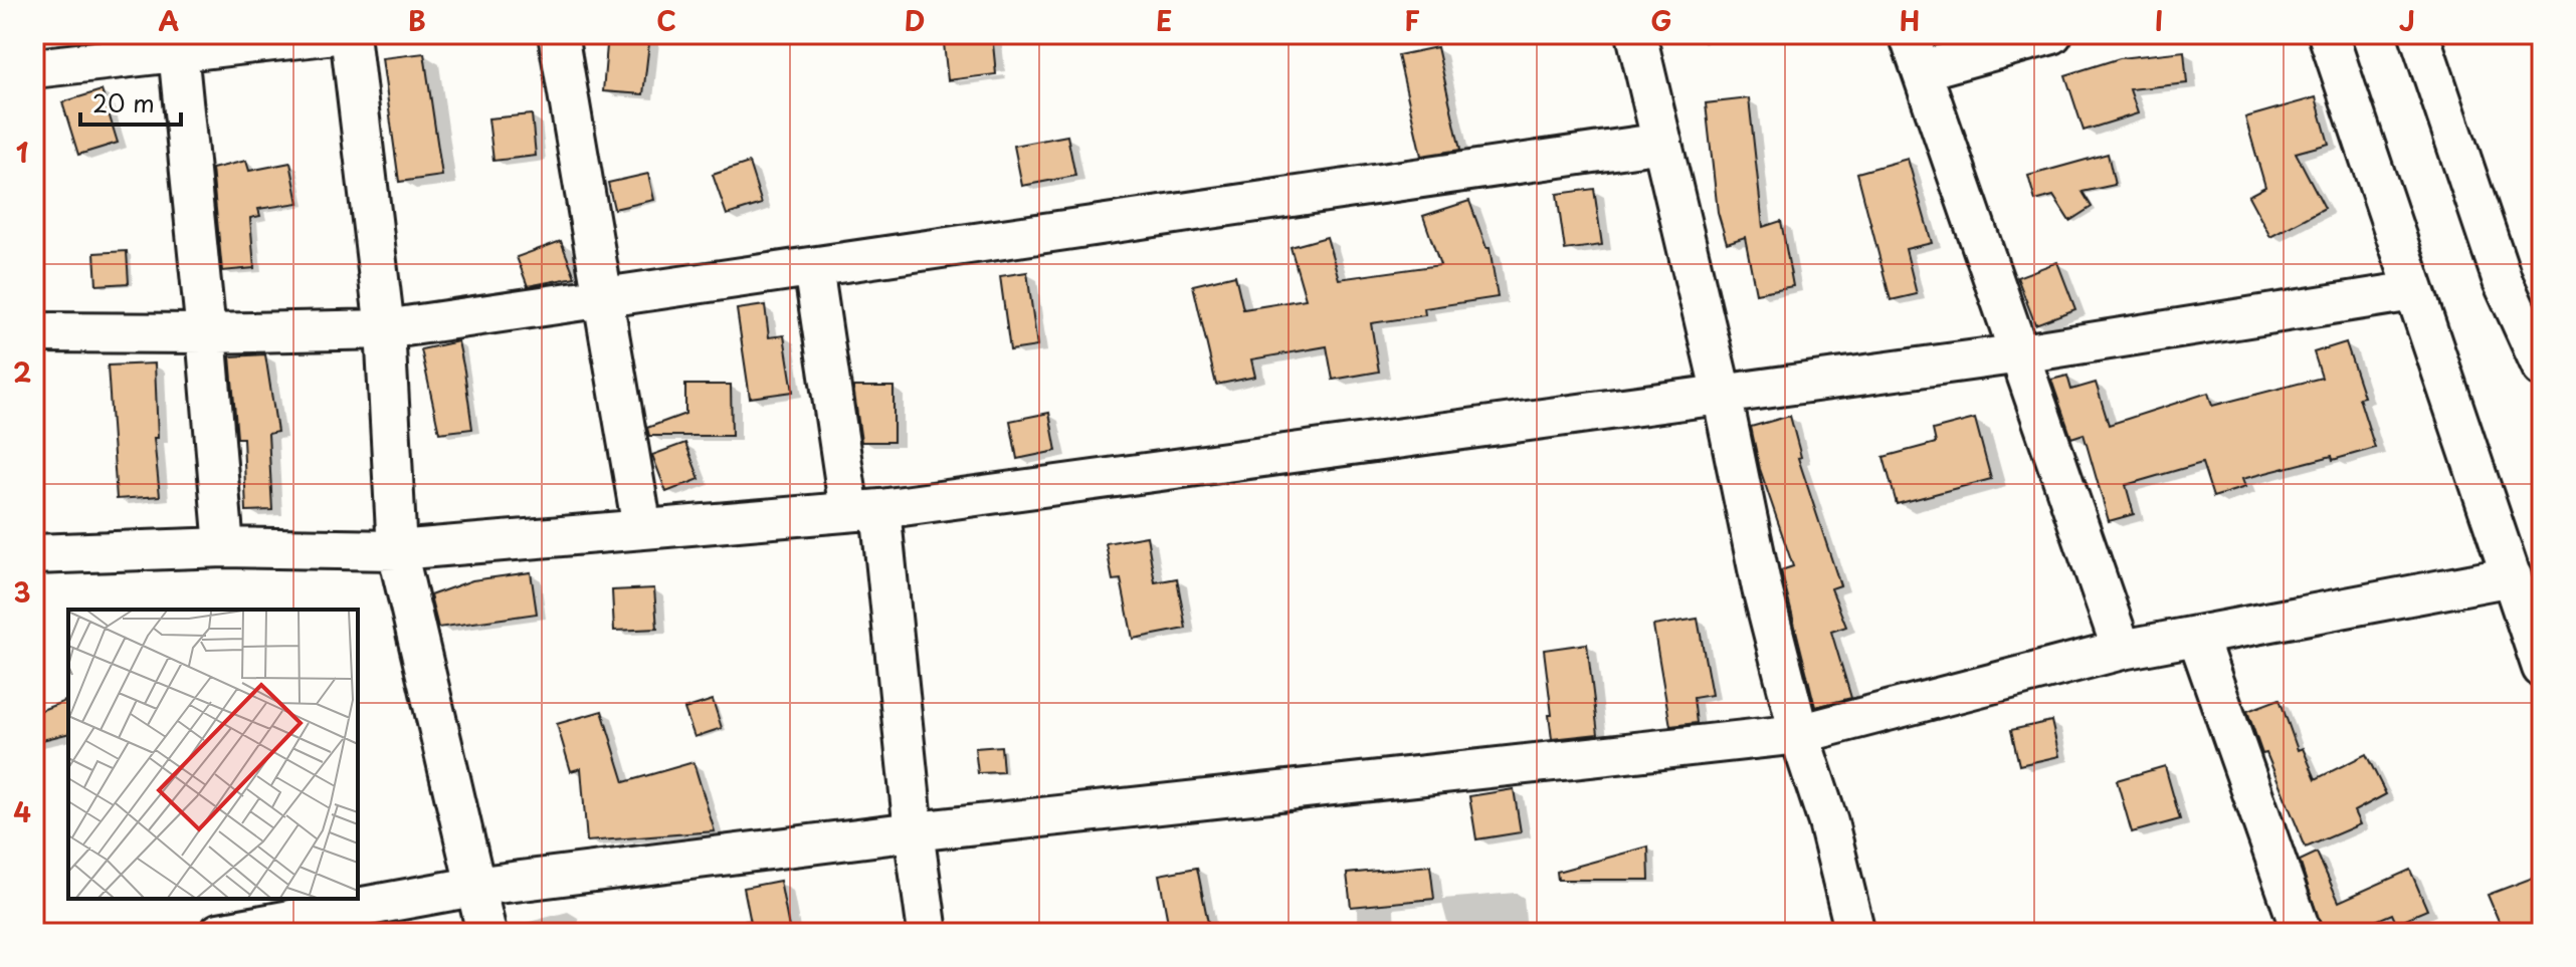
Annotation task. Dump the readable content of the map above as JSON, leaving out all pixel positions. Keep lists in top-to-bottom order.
{
  "scale_bar": "20 m",
  "grid": {
    "columns": [
      "A",
      "B",
      "C",
      "D",
      "E",
      "F",
      "G",
      "H",
      "I",
      "J"
    ],
    "rows": [
      "1",
      "2",
      "3",
      "4"
    ]
  }
}
